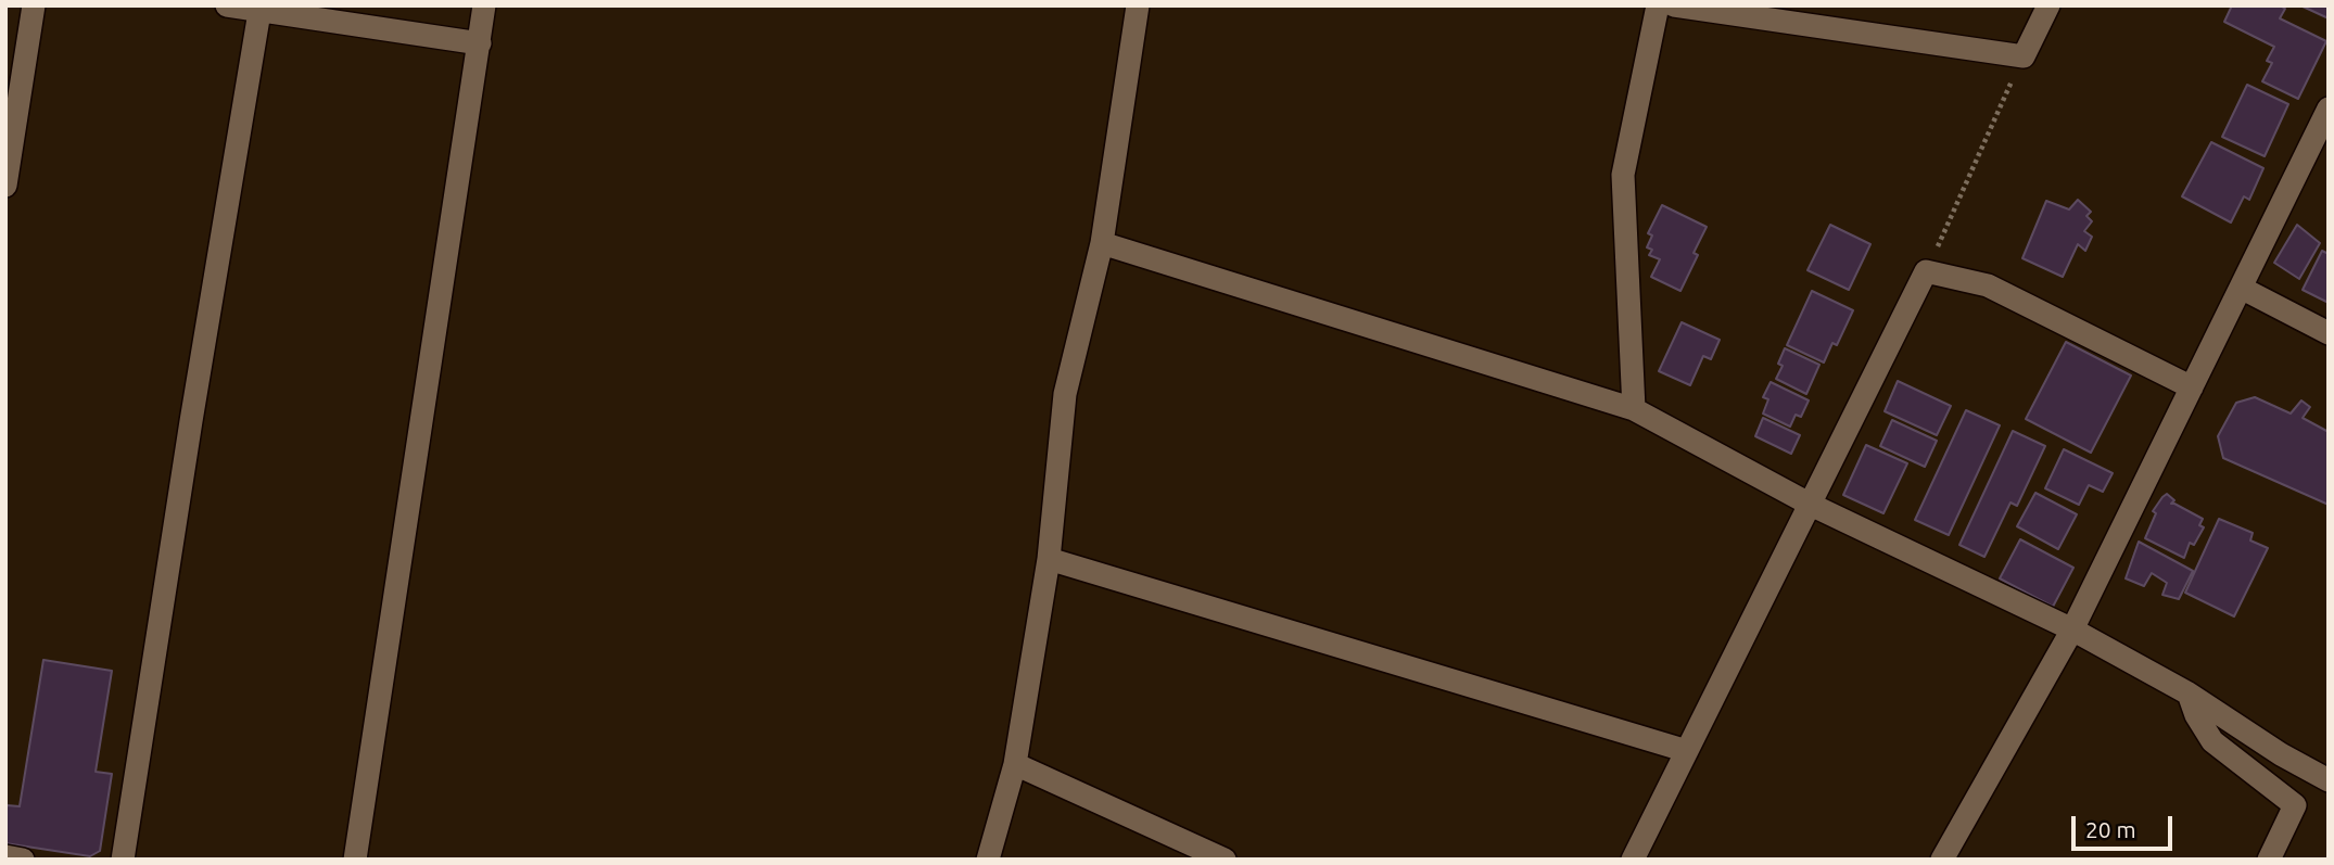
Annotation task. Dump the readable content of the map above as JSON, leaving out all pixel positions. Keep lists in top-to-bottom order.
{
  "scale_bar": "20 m"
}
